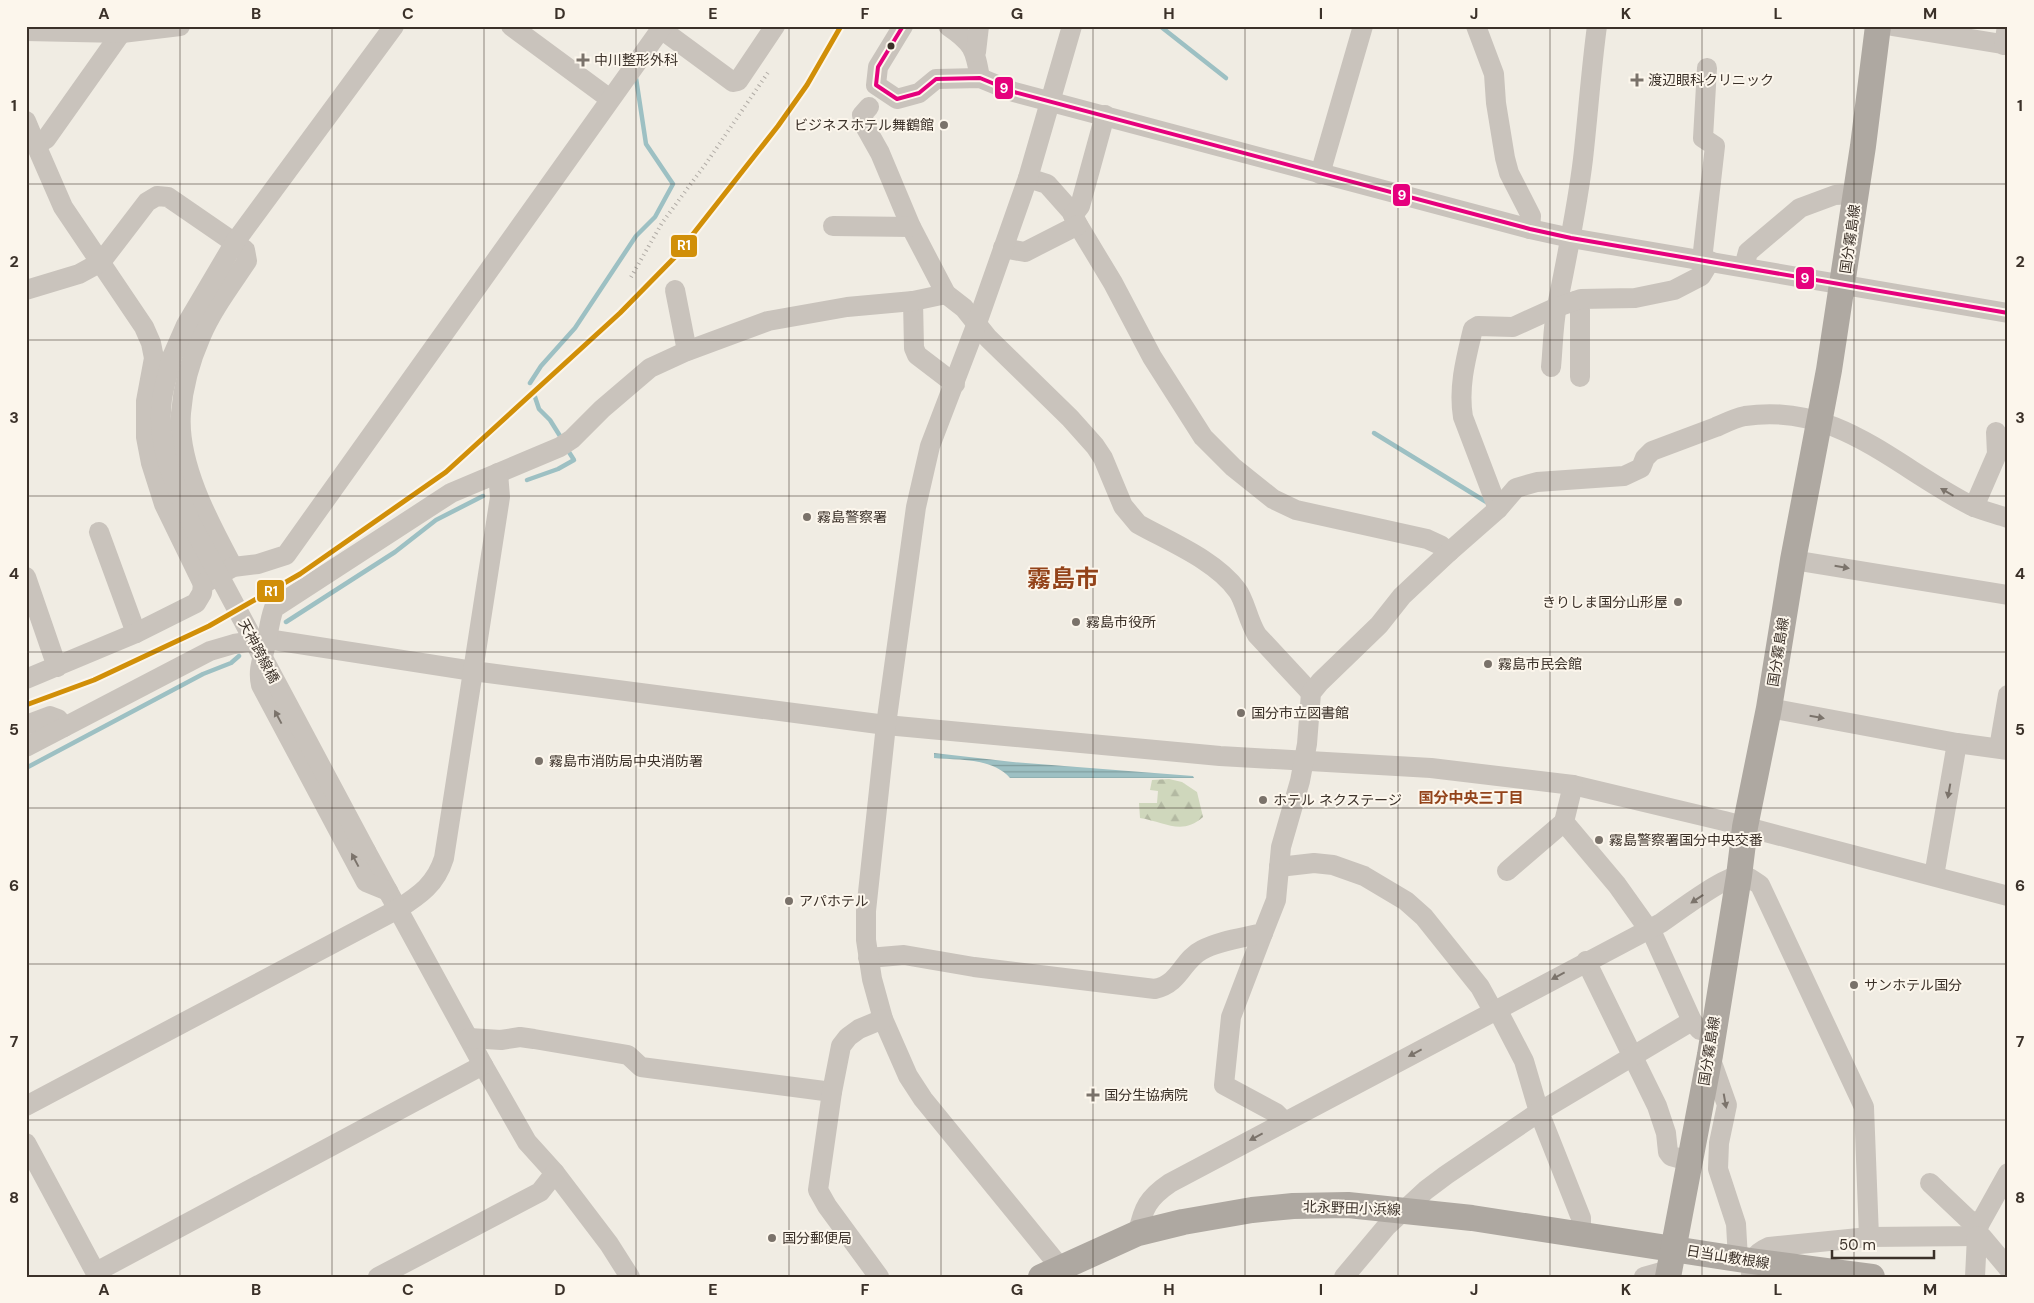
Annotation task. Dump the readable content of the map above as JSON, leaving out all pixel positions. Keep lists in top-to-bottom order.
{
  "streets": {
    "main road": ["国分霧島線", "北永野田小浜線", "日当山敷根線"],
    "street": ["天神跨線橋"]
  },
  "crossings": [
    ["国分霧島線", "北永野田小浜線"],
    ["国分霧島線", "日当山敷根線"],
    ["北永野田小浜線", "日当山敷根線"]
  ],
  "districts": ["霧島市", "国分中央三丁目"],
  "places": {
    "health": ["中川整形外科", "渡辺眼科クリニック", "国分生協病院"],
    "other": [
      "ビジネスホテル舞鶴館",
      "霧島警察署",
      "きりしま国分山形屋",
      "霧島市役所",
      "霧島市民会館",
      "国分市立図書館",
      "霧島市消防局中央消防署",
      "ホテル ネクステージ",
      "霧島警察署国分中央交番",
      "アパホテル",
      "サンホテル国分",
      "国分郵便局"
    ]
  },
  "lines": ["transit line R1", "transit line 9"],
  "scale_bar": "50 m",
  "grid": {
    "columns": [
      "A",
      "B",
      "C",
      "D",
      "E",
      "F",
      "G",
      "H",
      "I",
      "J",
      "K",
      "L",
      "M"
    ],
    "rows": [
      "1",
      "2",
      "3",
      "4",
      "5",
      "6",
      "7",
      "8"
    ]
  }
}
